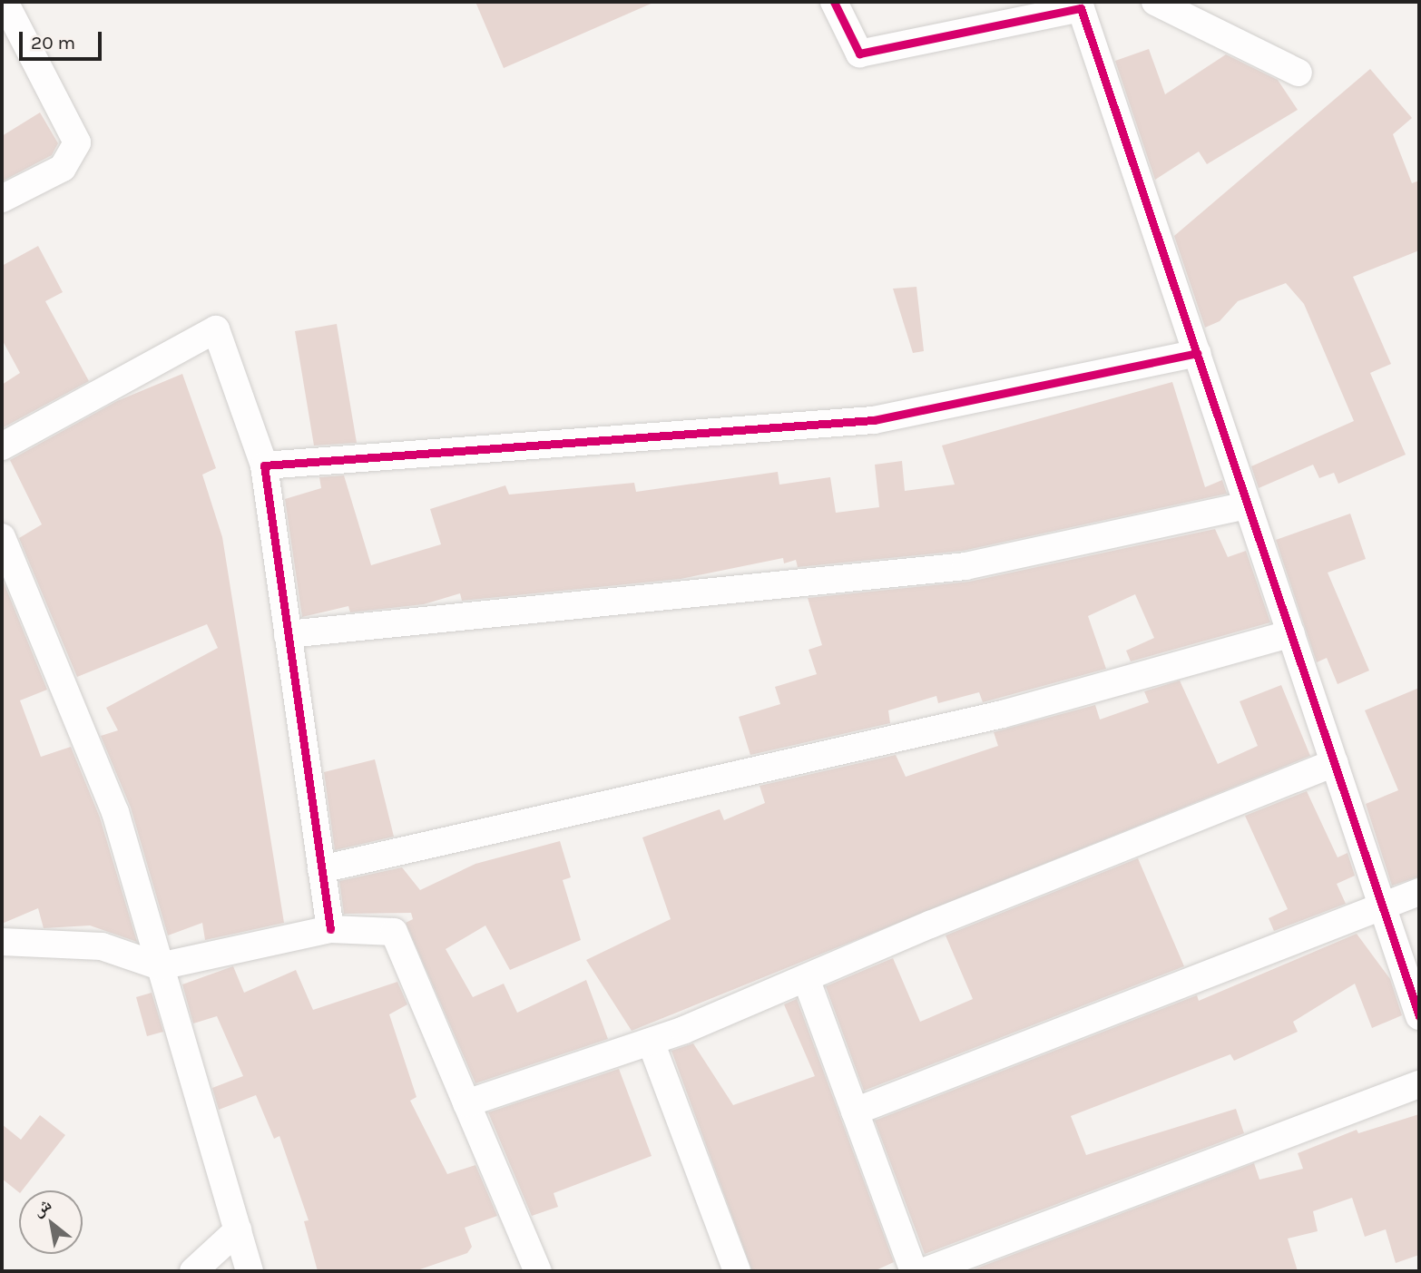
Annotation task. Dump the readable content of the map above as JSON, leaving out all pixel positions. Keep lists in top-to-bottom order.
{
  "scale_bar": "20 m",
  "north": "top left"
}
